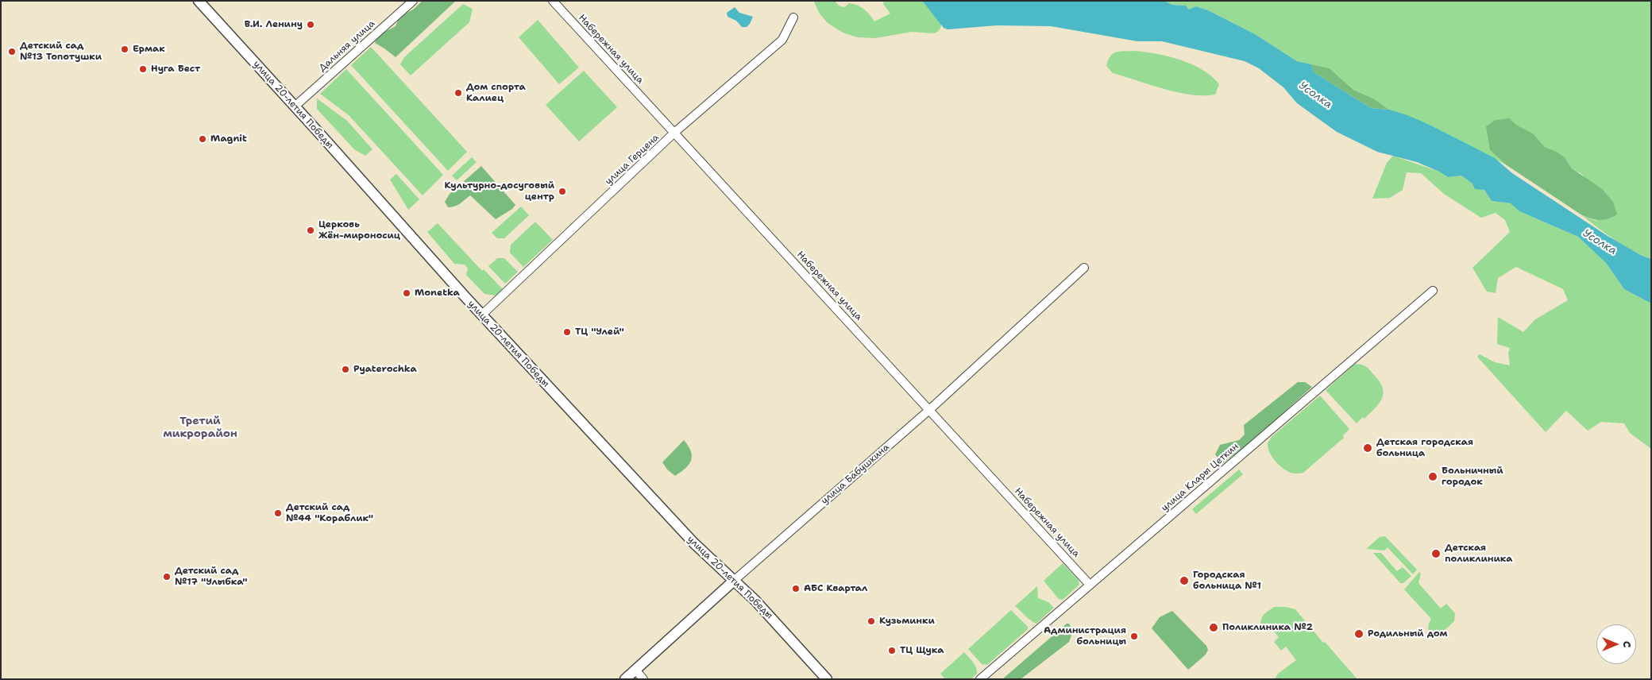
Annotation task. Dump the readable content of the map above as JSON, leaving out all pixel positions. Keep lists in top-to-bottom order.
{
  "streets": {
    "street": [
      "Дальняя улица",
      "Набережная улица",
      "улица 20-летия Победы",
      "улица Герцена",
      "улица Бабушкина",
      "улица Клары Цеткин"
    ]
  },
  "crossings": [
    ["Дальняя улица", "улица 20-летия Победы"],
    ["Набережная улица", "улица Герцена"],
    ["Набережная улица", "улица Бабушкина"],
    ["Набережная улица", "улица Клары Цеткин"],
    ["улица 20-летия Победы", "улица Герцена"],
    ["улица 20-летия Победы", "улица Бабушкина"]
  ],
  "districts": ["Третий микрорайон"],
  "water": ["Усолка"],
  "places": [
    "В.И. Ленину",
    "Ермак",
    "Детский сад №13 Топотушки",
    "Нуга Бест",
    "Дом спорта Калиец",
    "Magnit",
    "Культурно-досуговый центр",
    "Церковь Жён-мироносиц",
    "Monetka",
    "ТЦ \"Улей\"",
    "Pyaterochka",
    "Детская городская больница",
    "Больничный городок",
    "Детский сад №44 \"Кораблик\"",
    "Детская поликлиника",
    "Детский сад №17 \"Улыбка\"",
    "Городская больница №1",
    "АБС Квартал",
    "Кузьминки",
    "Поликлиника №2",
    "Родильный дом",
    "Администрация больницы",
    "ТЦ Щука"
  ],
  "north": "right"
}
